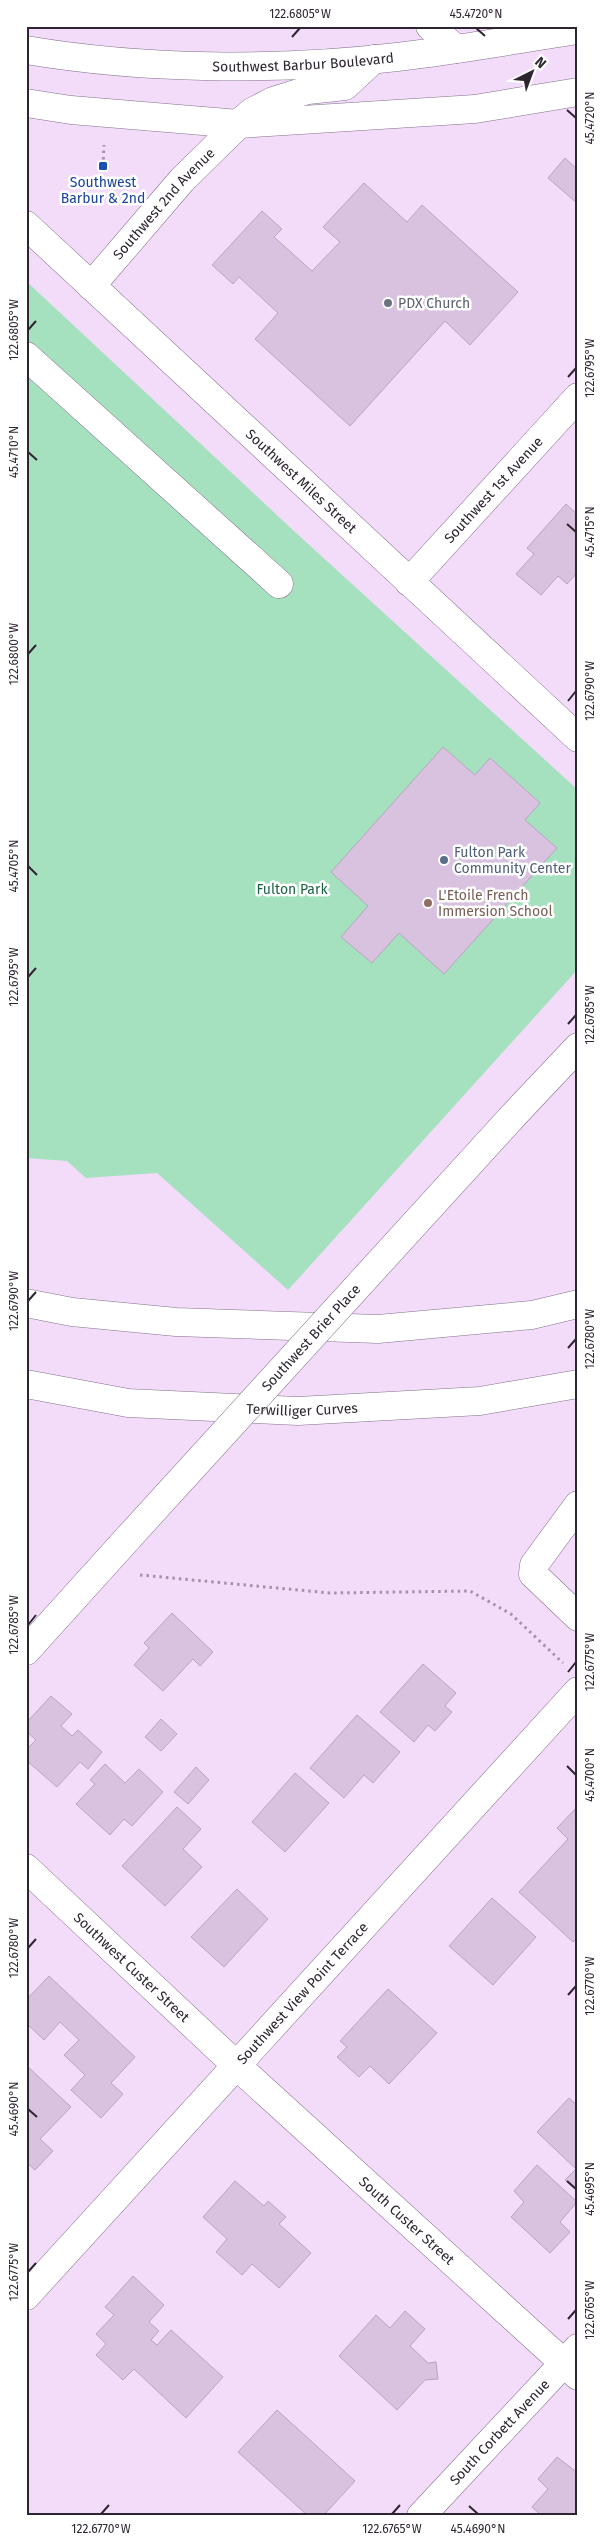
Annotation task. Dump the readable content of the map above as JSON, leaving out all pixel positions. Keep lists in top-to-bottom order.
{
  "streets": {
    "main road": [
      "Southwest Barbur Boulevard",
      "Southwest 2nd Avenue",
      "Southwest Miles Street",
      "Southwest 1st Avenue",
      "Southwest Brier Place",
      "Terwilliger Curves",
      "Southwest Custer Street",
      "Southwest View Point Terrace",
      "South Custer Street",
      "South Corbett Avenue"
    ]
  },
  "crossings": [
    ["Southwest Barbur Boulevard", "Southwest 2nd Avenue"],
    ["Southwest 2nd Avenue", "Southwest Miles Street"],
    ["Southwest Miles Street", "Southwest 1st Avenue"],
    ["Southwest Custer Street", "Southwest View Point Terrace"],
    ["Southwest Custer Street", "South Custer Street"],
    ["Southwest View Point Terrace", "South Custer Street"],
    ["South Custer Street", "South Corbett Avenue"]
  ],
  "parks": ["Fulton Park"],
  "places": {
    "transit": ["Southwest Barbur & 2nd"],
    "other": ["PDX Church", "Fulton Park Community Center", "L'Etoile French Immersion School"]
  },
  "north": "top right",
  "coordinates": [
    "122.6805°W",
    "45.4720°N",
    "122.6795°W",
    "45.4710°N",
    "45.4715°N",
    "122.6800°W",
    "122.6790°W",
    "45.4705°N",
    "122.6785°W",
    "122.6780°W",
    "122.6775°W",
    "45.4700°N",
    "122.6770°W",
    "45.4690°N",
    "45.4695°N",
    "122.6765°W"
  ]
}
